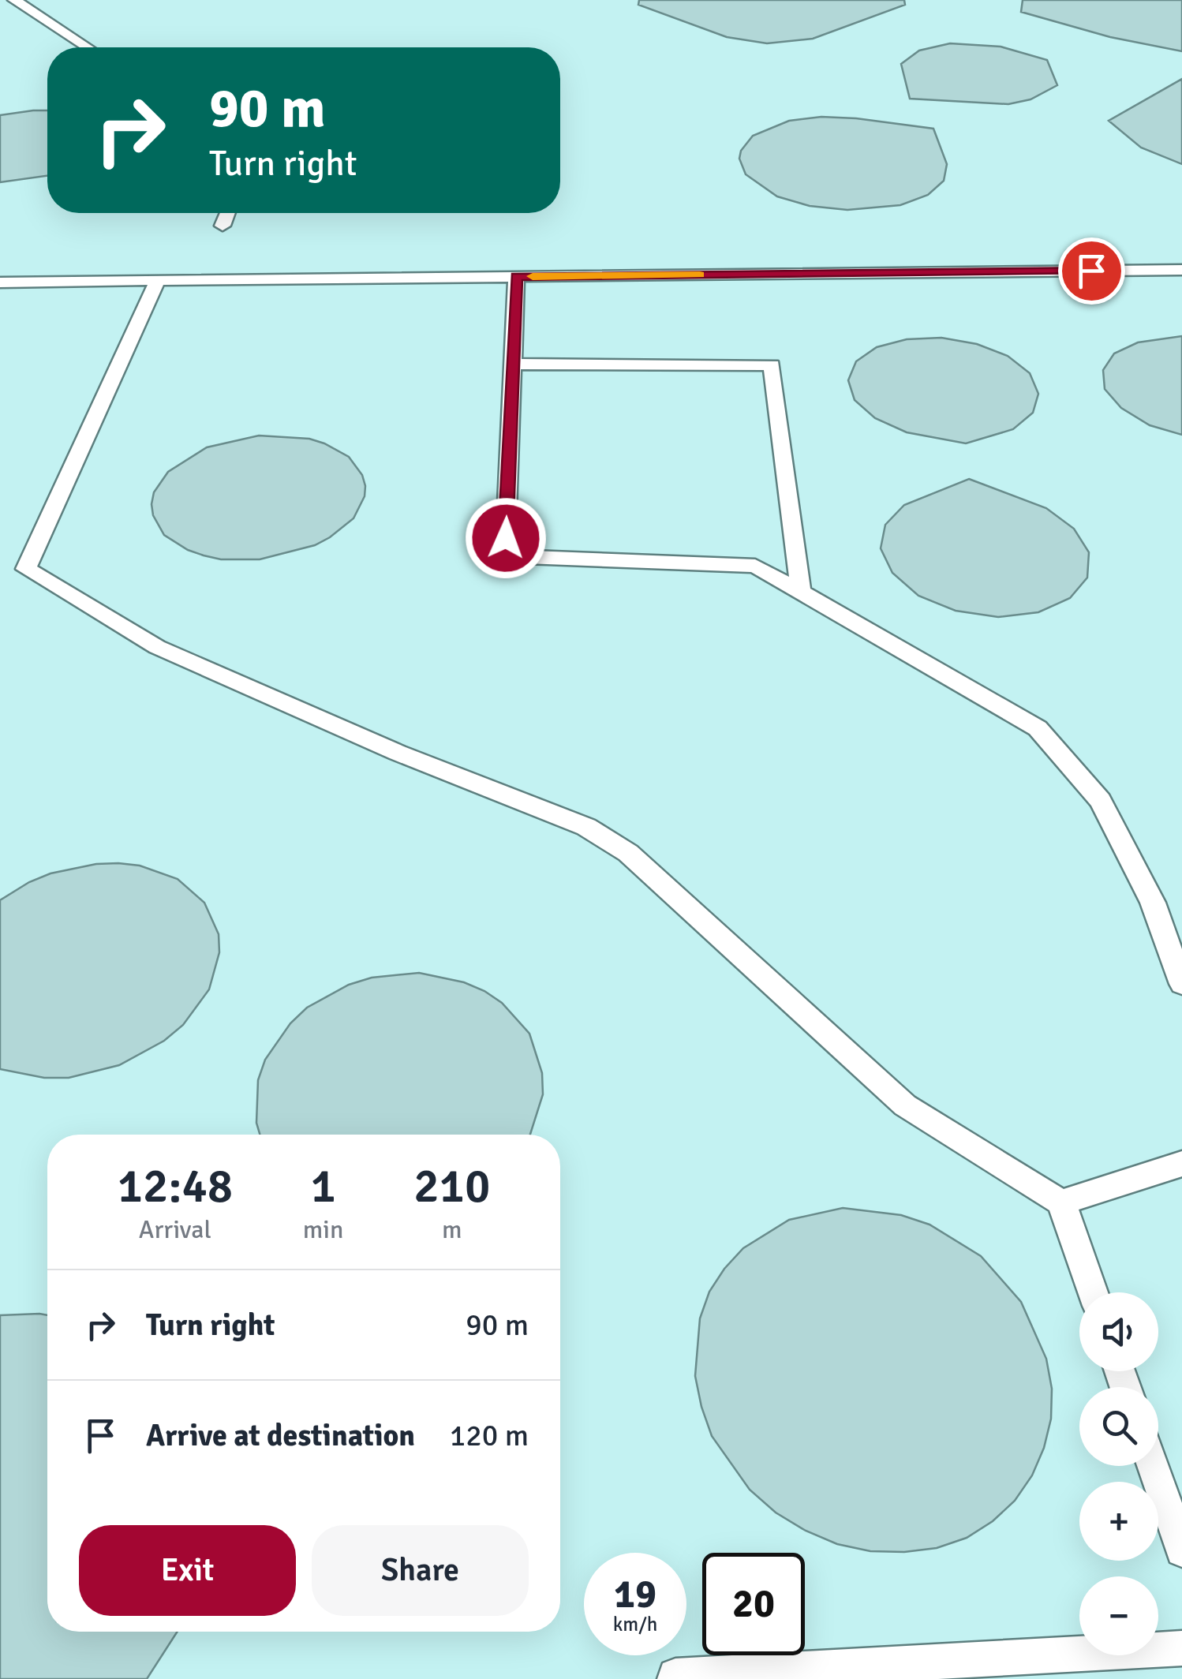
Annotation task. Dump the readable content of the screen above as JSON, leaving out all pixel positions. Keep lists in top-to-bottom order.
{
  "page": {
    "turn": ["90 m", "Turn right"],
    "eta": [
      "12:48",
      "Arrival",
      "1",
      "min",
      "210",
      "m"
    ],
    "list": [
      {
        "name": "Turn right",
        "value": "90 m"
      },
      {
        "name": "Arrive at destination",
        "value": "120 m"
      }
    ],
    "map_buttons": ["+", "−"],
    "buttons": ["Exit", "Share"],
    "speed": "19 km/h",
    "limit": "20"
  }
}
